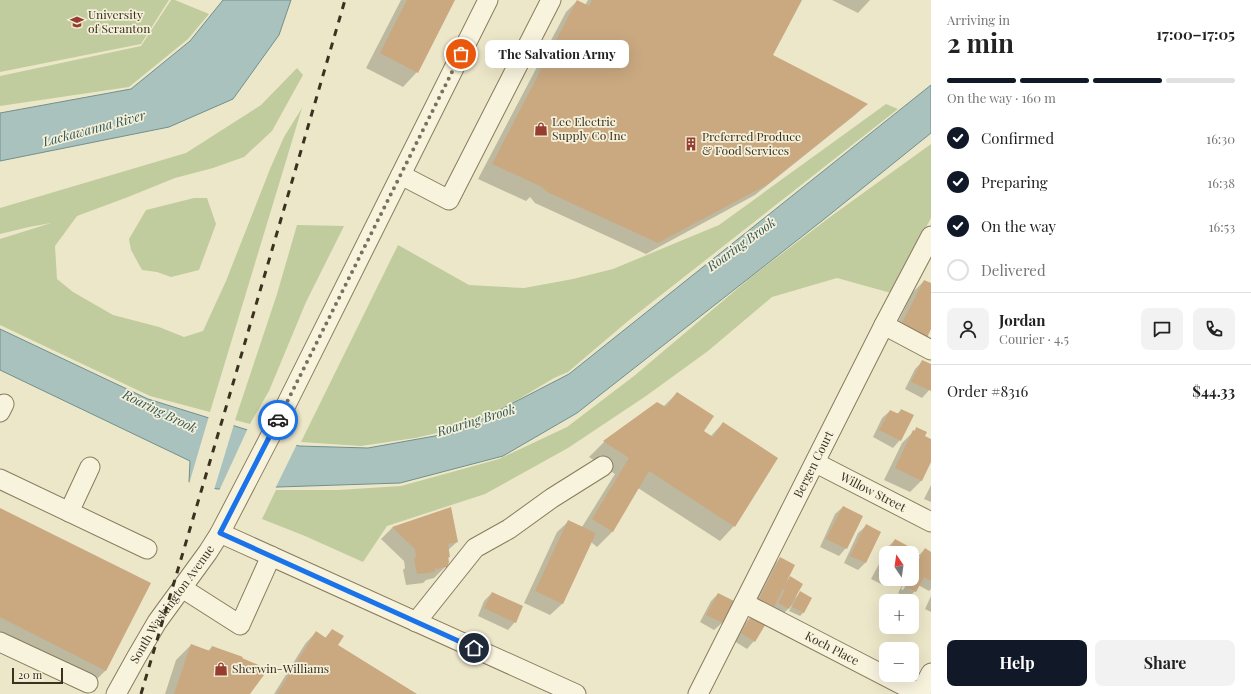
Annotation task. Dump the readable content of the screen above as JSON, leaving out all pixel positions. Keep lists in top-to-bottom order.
{
  "streets": {
    "street": [
      "Bergen Court",
      "Willow Street",
      "South Washington Avenue",
      "Koch Place"
    ]
  },
  "crossings": [
    ["Bergen Court", "Willow Street"],
    ["Bergen Court", "Koch Place"]
  ],
  "water": ["Lackawanna River", "Roaring Brook"],
  "places": {
    "school or university": ["University of Scranton"],
    "other": ["The Salvation Army"],
    "shop": ["Lee Electric Supply Co Inc", "Sherwin-Williams"],
    "building": ["Preferred Produce & Food Services"]
  },
  "scale_bar": "20 m",
  "north": "top",
  "page": {
    "heading": ["2 min", "Arriving in", "17:00–17:05"],
    "panel": [
      "Jordan",
      "Courier · 4.5",
      "Order #8316",
      "$44.33"
    ],
    "bubble": "The Salvation Army",
    "bar": "On the way · 160 m",
    "list": [
      ["Confirmed", "16:30"],
      ["Preparing", "16:38"],
      ["On the way", "16:53"],
      "Delivered"
    ],
    "map_buttons": ["+", "−"],
    "buttons": ["Help", "Share"],
    "scale": "20 m"
  }
}
